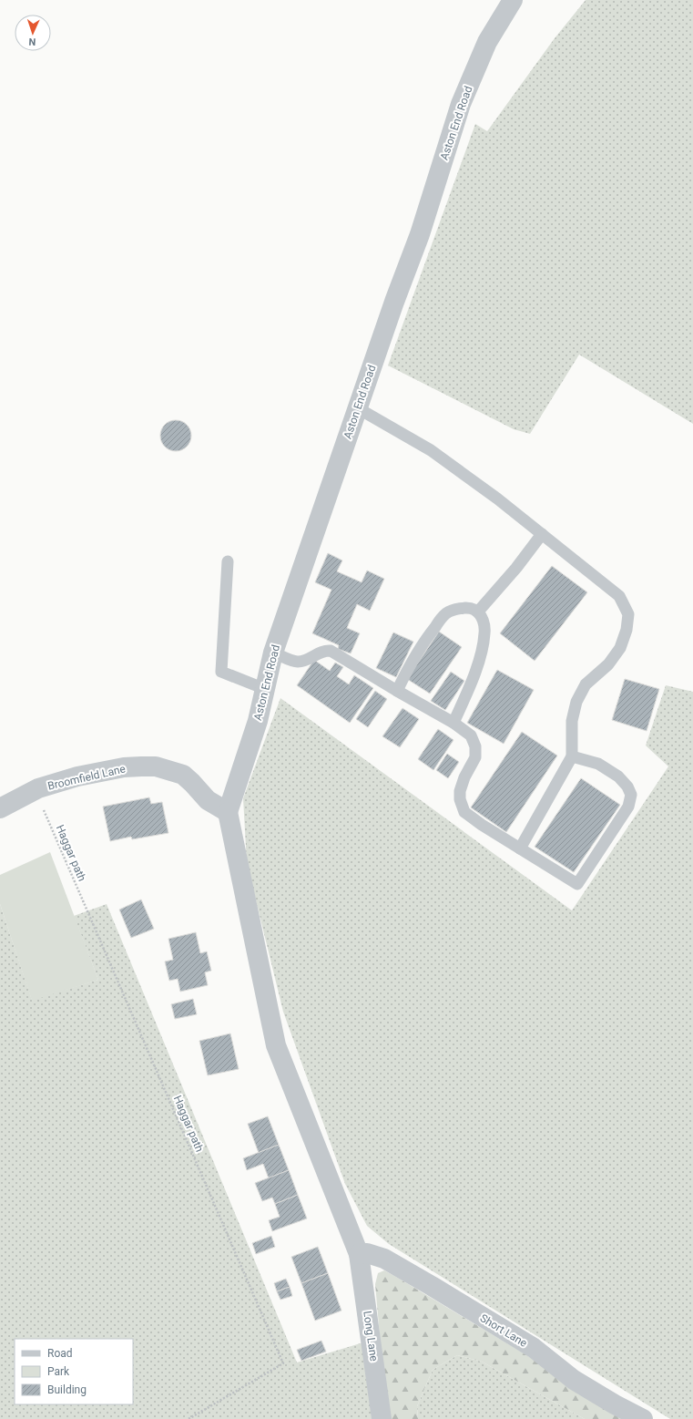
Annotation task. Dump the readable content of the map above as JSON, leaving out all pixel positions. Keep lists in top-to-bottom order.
{
  "streets": {
    "street": [
      "Aston End Road",
      "Broomfield Lane",
      "Short Lane",
      "Long Lane"
    ],
    "path": ["Haggar path"]
  },
  "crossings": [
    ["Aston End Road", "Broomfield Lane"],
    ["Aston End Road", "Long Lane"],
    ["Broomfield Lane", "Haggar path"],
    ["Broomfield Lane", "Long Lane"],
    ["Short Lane", "Long Lane"]
  ],
  "legend": ["Road", "Park", "Building"],
  "north": "bottom"
}
